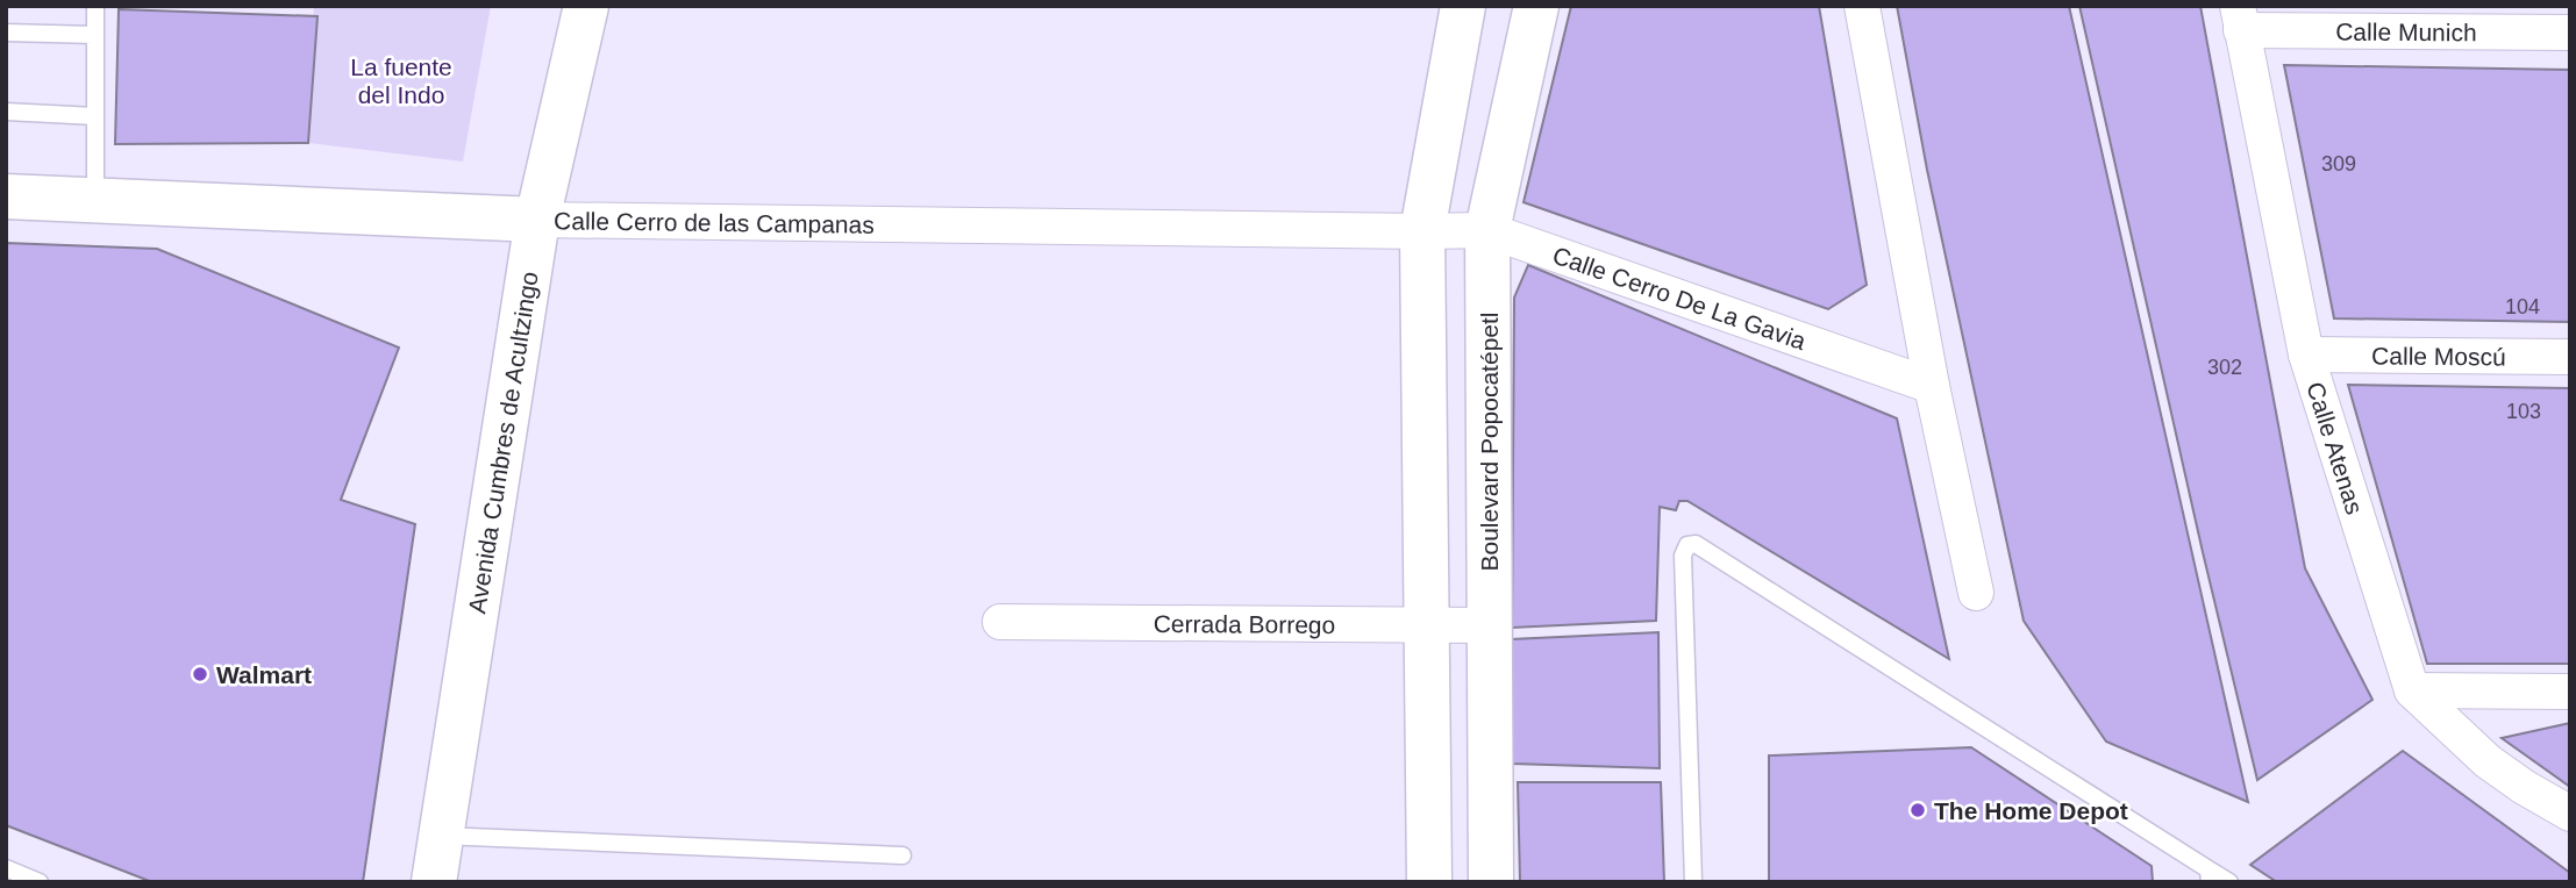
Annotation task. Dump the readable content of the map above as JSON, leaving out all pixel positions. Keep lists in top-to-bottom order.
{
  "streets": {
    "street": [
      "Calle Munich",
      "Calle Cerro de las Campanas",
      "Calle Cerro De La Gavia",
      "Calle Moscú",
      "Boulevard Popocatépetl",
      "Avenida Cumbres de Acultzingo",
      "Calle Atenas",
      "Cerrada Borrego"
    ]
  },
  "crossings": [
    ["Calle Munich", "Calle Atenas"],
    ["Calle Cerro de las Campanas", "Calle Cerro De La Gavia"],
    ["Calle Cerro de las Campanas", "Avenida Cumbres de Acultzingo"],
    ["Calle Cerro De La Gavia", "Boulevard Popocatépetl"],
    ["Calle Moscú", "Calle Atenas"],
    ["Boulevard Popocatépetl", "Cerrada Borrego"]
  ],
  "parks": ["La fuente del Indo"],
  "places": ["Walmart", "The Home Depot"],
  "house_numbers": [
    "309",
    "104",
    "302",
    "103"
  ]
}
